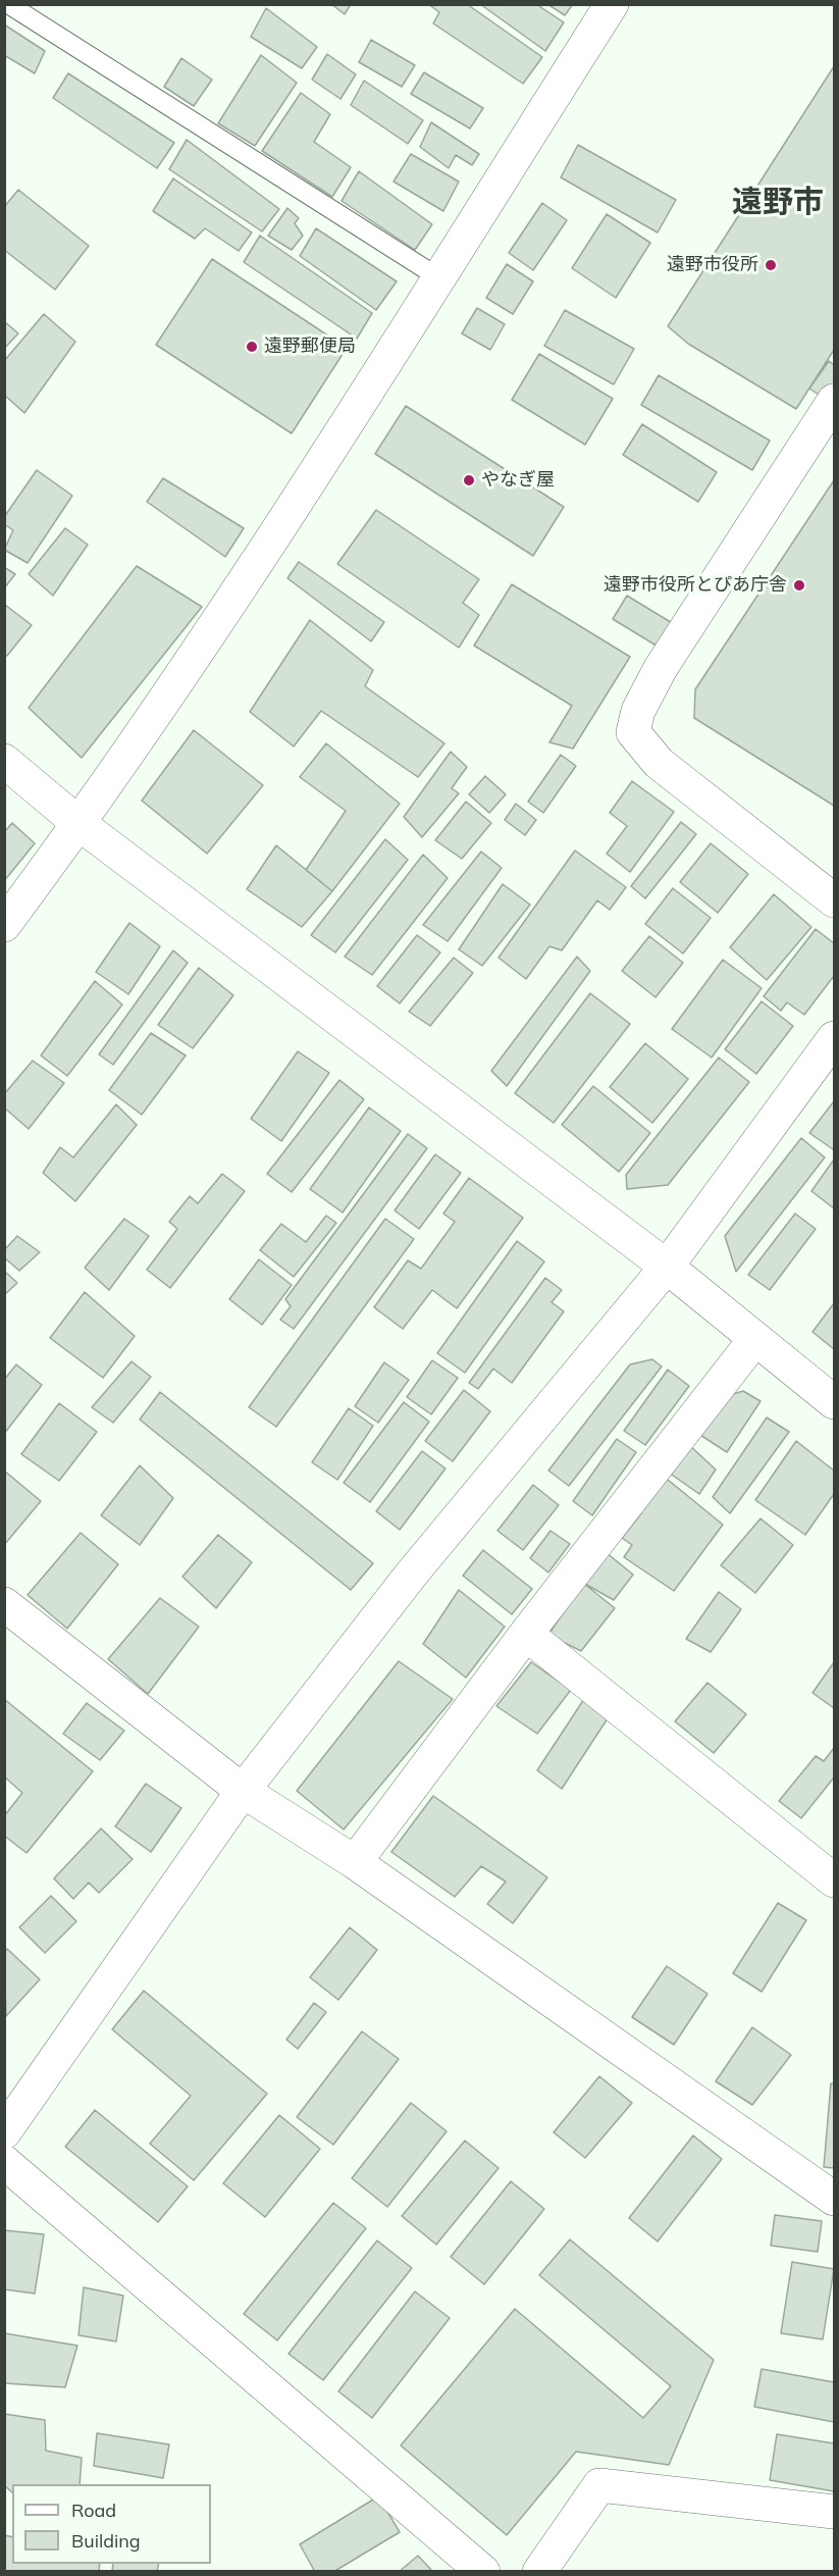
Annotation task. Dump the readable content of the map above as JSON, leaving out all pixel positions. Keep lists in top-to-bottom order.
{
  "districts": ["遠野市"],
  "places": [
    "遠野市役所",
    "遠野郵便局",
    "やなぎ屋",
    "遠野市役所とぴあ庁舎"
  ],
  "legend": ["Road", "Building"]
}
